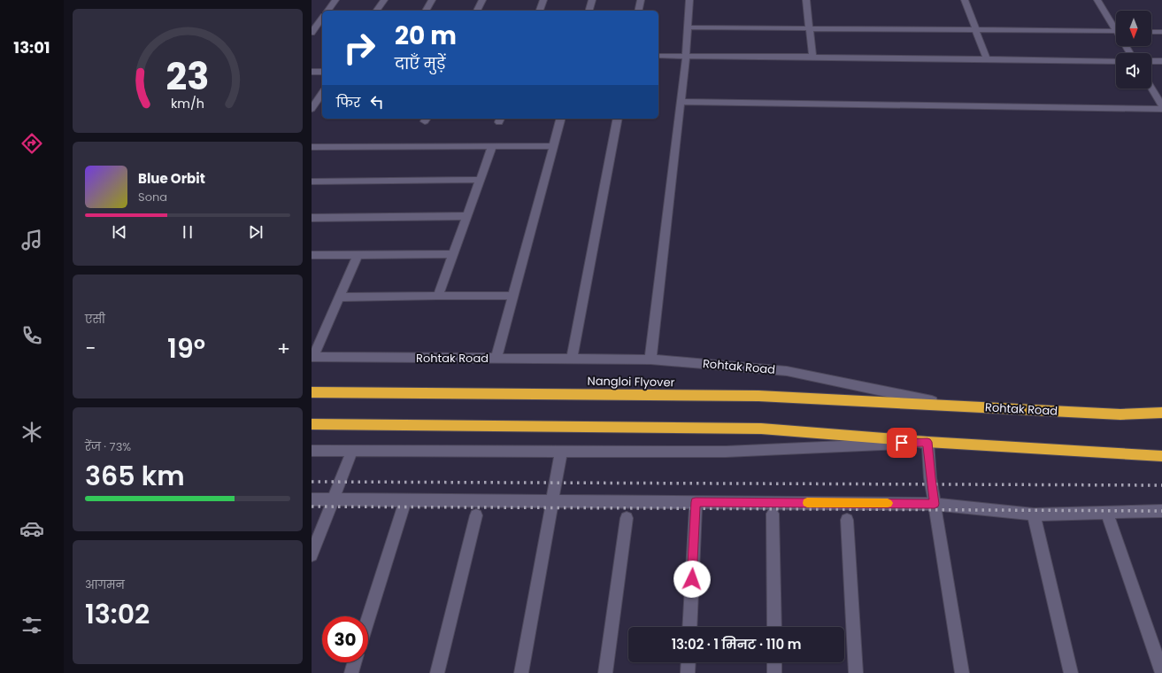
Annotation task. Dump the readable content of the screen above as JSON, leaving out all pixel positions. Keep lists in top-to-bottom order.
{
  "streets": {
    "highway": ["Rohtak Road", "Nangloi Flyover"]
  },
  "crossings": [
    ["Rohtak Road", "Nangloi Flyover"]
  ],
  "north": "bottom",
  "page": {
    "tabs": "13:01",
    "turn": ["20 m", "दाएँ मुड़ें"],
    "then": "फिर",
    "song": ["Blue Orbit", "Sona"],
    "tile": [
      "एसी",
      ["रेंज · 73%", "365 km"],
      ["आगमन", "13:02"]
    ],
    "heat": ["−", "19°", "+"],
    "limit": "30",
    "trip": "13:02 · 1 मिनट · 110 m",
    "gauge": ["23", "km/h"]
  }
}
